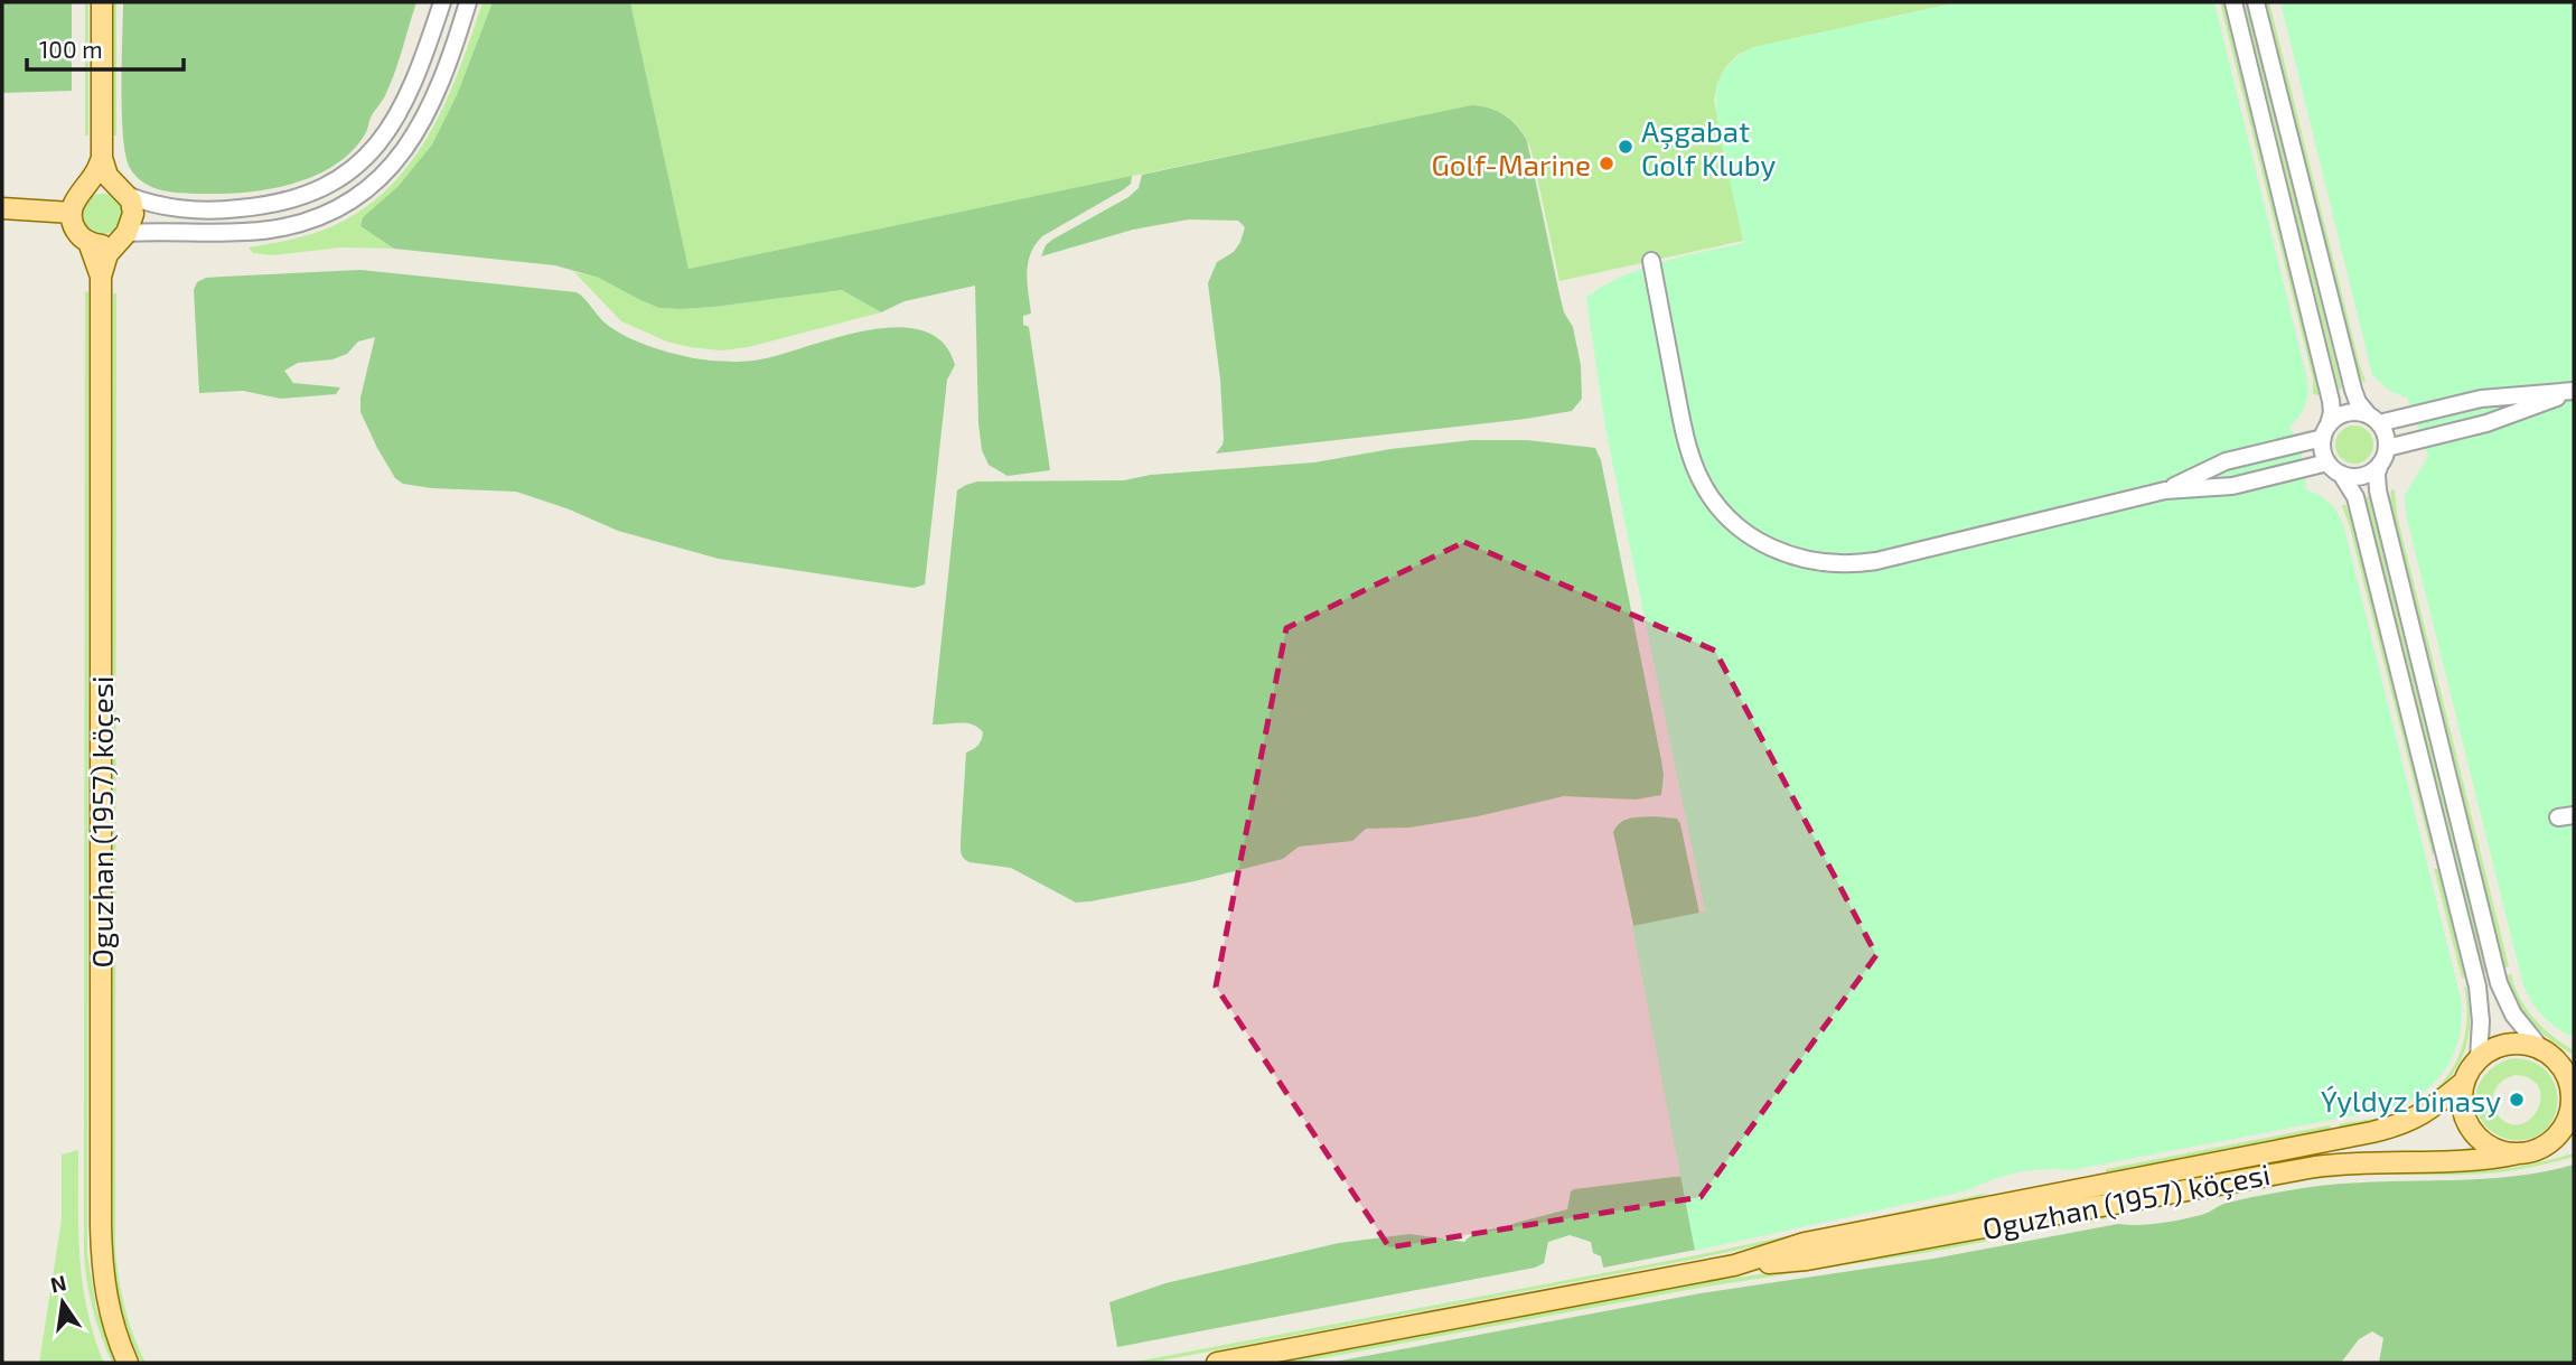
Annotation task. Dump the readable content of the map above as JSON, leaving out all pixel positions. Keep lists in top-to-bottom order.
{
  "streets": {
    "main road": ["Oguzhan (1957) köçesi"]
  },
  "places": ["Aşgabat Golf Kluby", "Golf-Marine", "Ýyldyz binasy"],
  "scale_bar": "100 m",
  "north": "top"
}
